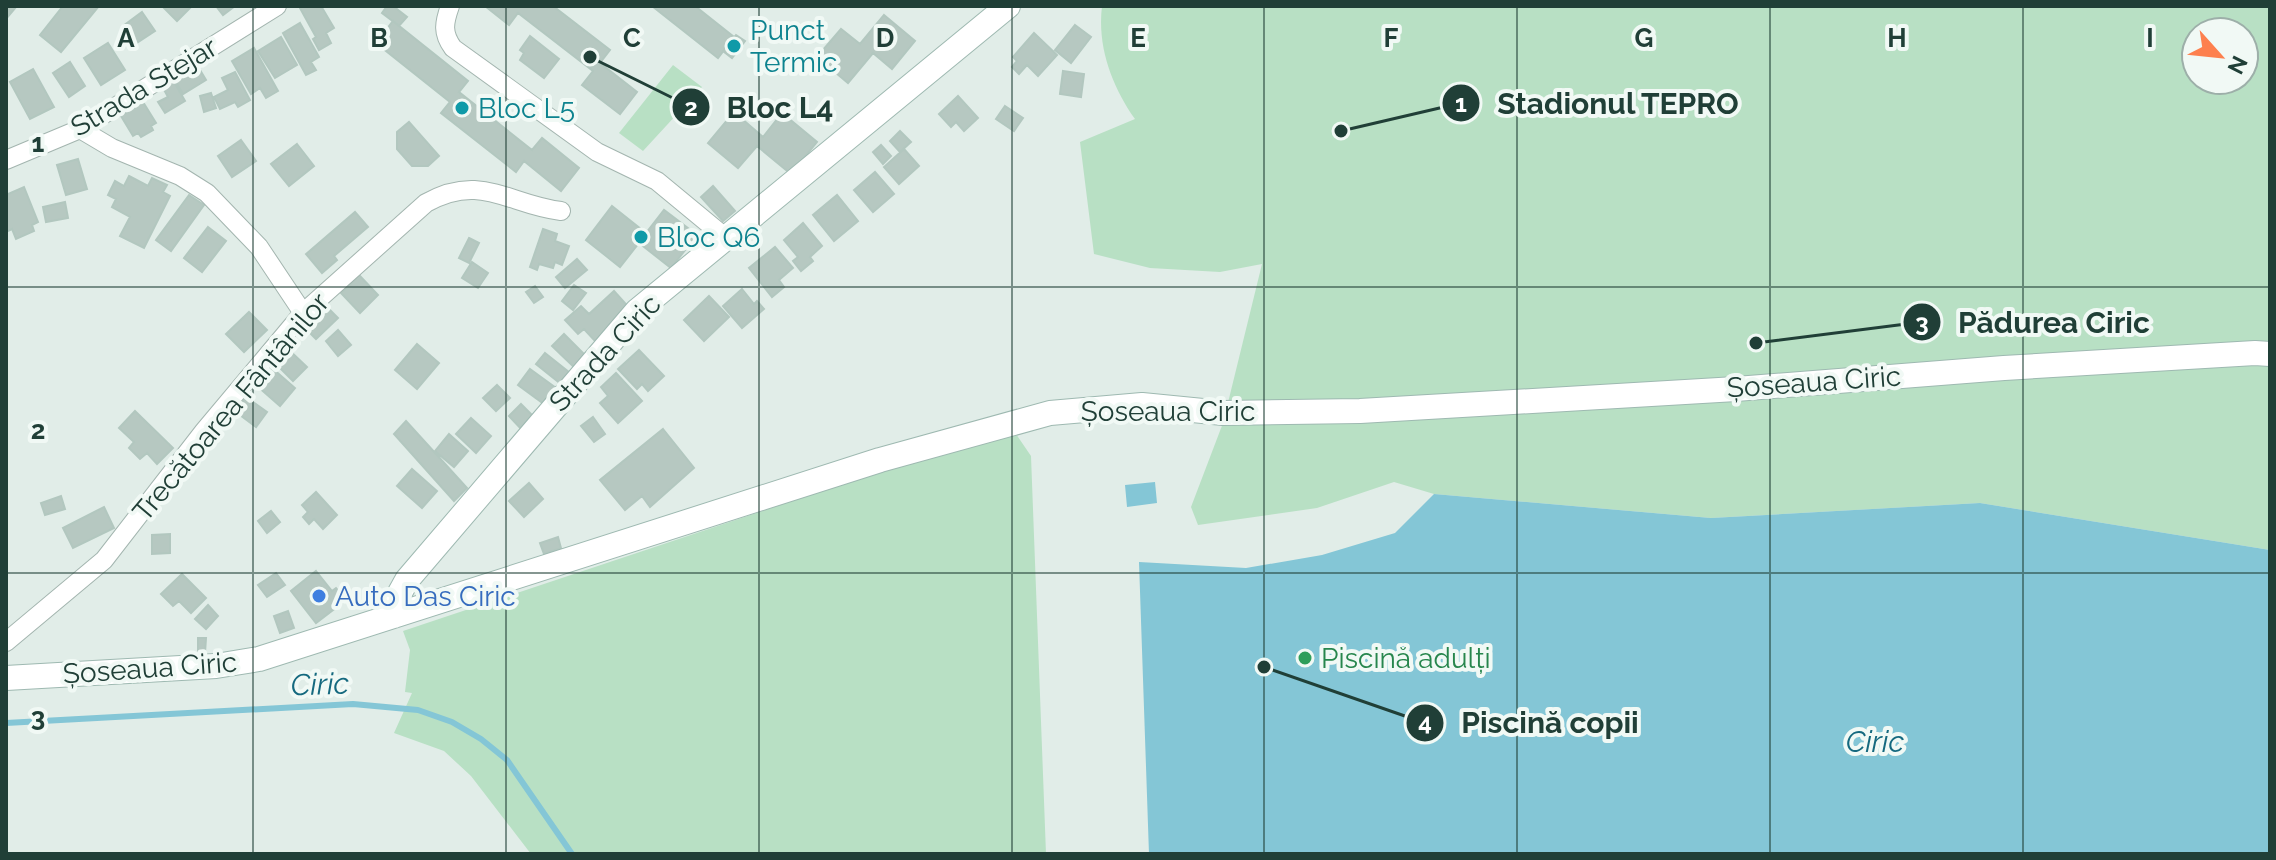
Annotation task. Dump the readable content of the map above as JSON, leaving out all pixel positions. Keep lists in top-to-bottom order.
{
  "streets": {
    "street": [
      "Strada Stejar",
      "Strada Ciric",
      "Șoseaua Ciric",
      "Trecătoarea Fântânilor"
    ]
  },
  "crossings": [
    ["Strada Ciric", "Șoseaua Ciric"]
  ],
  "water": ["Ciric"],
  "places": [
    "Punct Termic",
    "Bloc L4",
    "Bloc L5",
    "Stadionul TEPRO",
    "Bloc Q6",
    "Pădurea Ciric",
    "Auto Das Ciric",
    "Piscină adulți",
    "Piscină copii"
  ],
  "north": "bottom right",
  "grid": {
    "columns": [
      "A",
      "B",
      "C",
      "D",
      "E",
      "F",
      "G",
      "H",
      "I"
    ],
    "rows": ["1", "2", "3"]
  }
}
